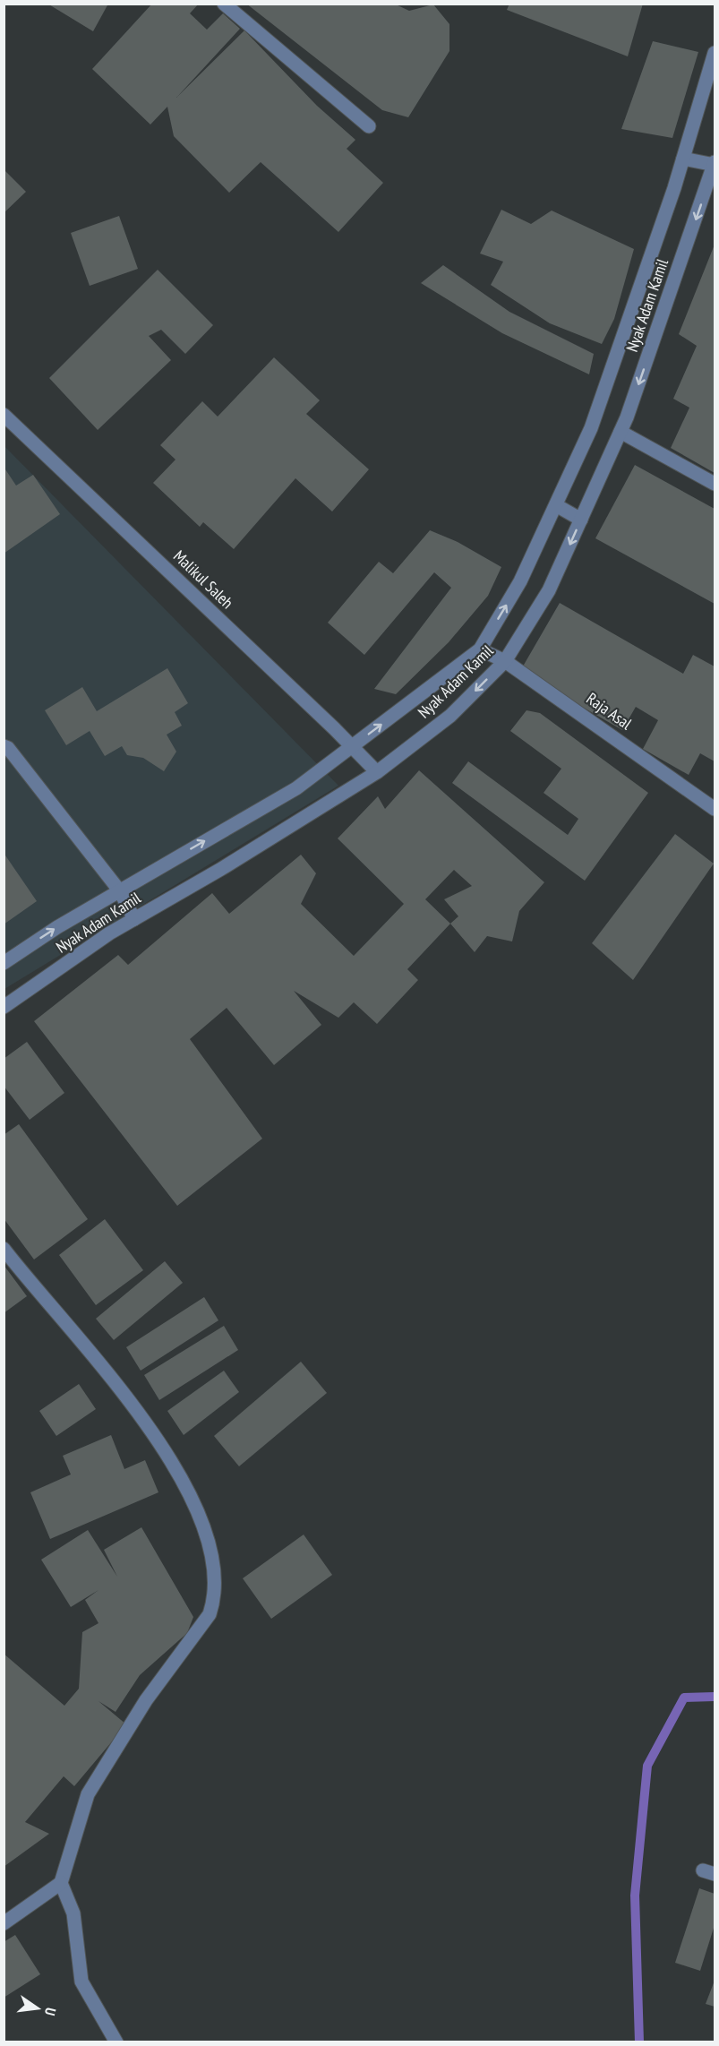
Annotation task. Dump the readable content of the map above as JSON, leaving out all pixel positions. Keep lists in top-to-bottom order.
{
  "streets": {
    "street": ["Nyak Adam Kamil", "Malikul Saleh", "Raja Asal"]
  },
  "crossings": [
    ["Nyak Adam Kamil", "Malikul Saleh"],
    ["Nyak Adam Kamil", "Raja Asal"]
  ],
  "north": "right"
}
